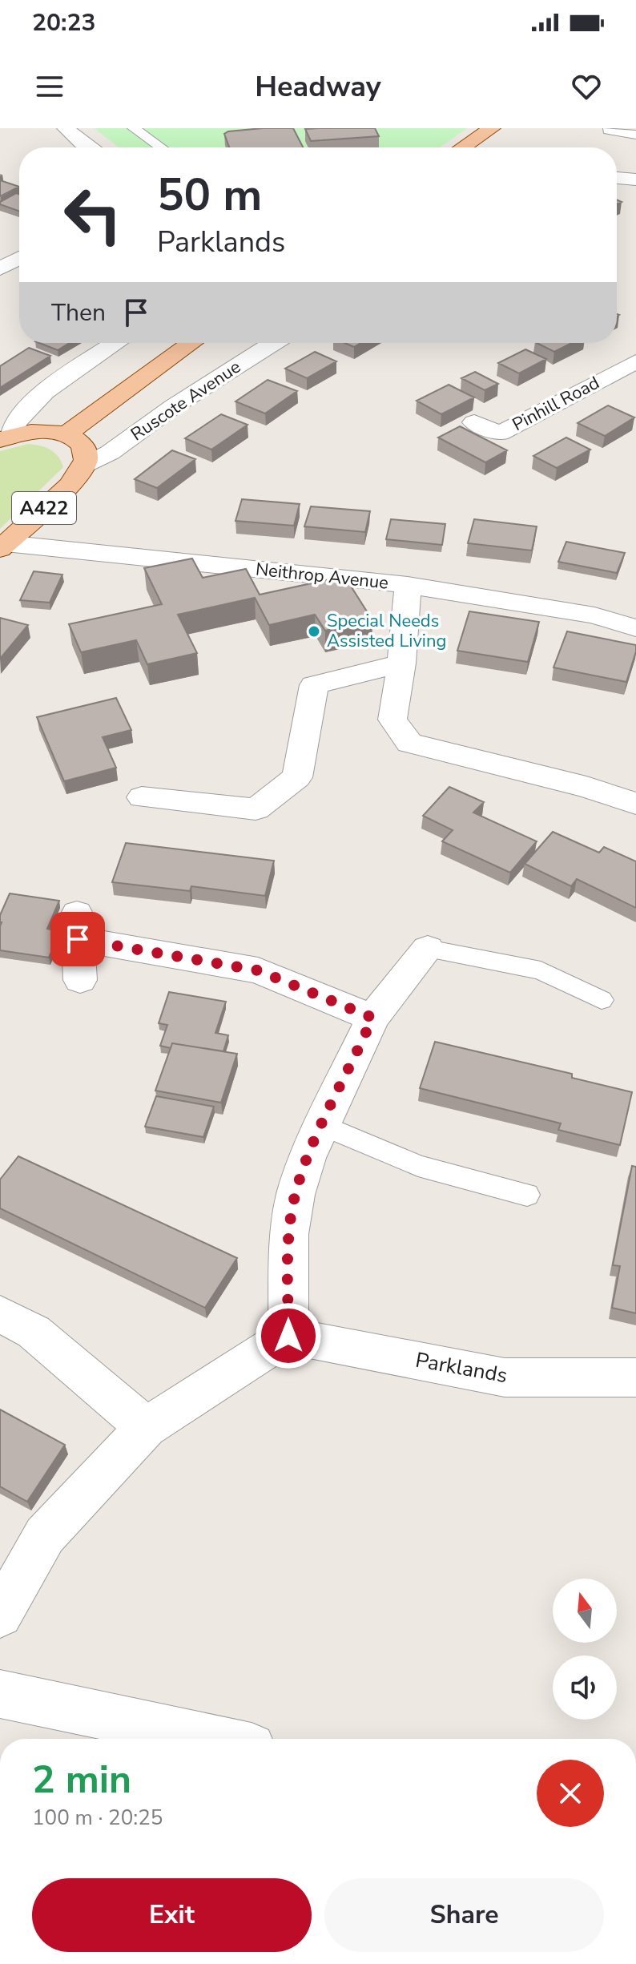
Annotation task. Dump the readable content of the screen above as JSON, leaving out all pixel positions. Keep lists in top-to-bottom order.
{
  "streets": {
    "main road": ["Ruscote Avenue", "A422"],
    "street": ["Pinhill Road", "Neithrop Avenue", "Parklands"]
  },
  "crossings": [
    ["Ruscote Avenue", "A422"],
    ["Ruscote Avenue", "Neithrop Avenue"]
  ],
  "places": ["Special Needs Assisted Living"],
  "north": "top",
  "page": {
    "status": "20:23",
    "header": "Headway",
    "turn": ["50 m", "Parklands"],
    "then": "Then",
    "heading": ["2 min", "100 m · 20:25"],
    "buttons": ["Exit", "Share"]
  }
}
